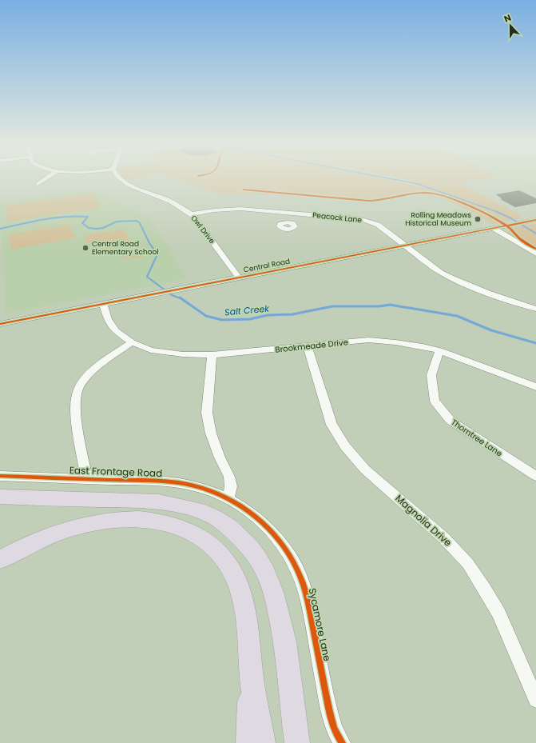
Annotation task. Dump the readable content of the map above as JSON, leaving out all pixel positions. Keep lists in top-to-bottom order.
{
  "streets": {
    "street": [
      "Peacock Lane",
      "Owl Drive",
      "Central Road",
      "Brookmeade Drive",
      "Thorntree Lane",
      "East Frontage Road",
      "Magnolia Drive",
      "Sycamore Lane"
    ]
  },
  "crossings": [
    ["Peacock Lane", "Owl Drive"],
    ["Peacock Lane", "Central Road"],
    ["Owl Drive", "Central Road"],
    ["Central Road", "Brookmeade Drive"],
    ["Brookmeade Drive", "Thorntree Lane"],
    ["Brookmeade Drive", "Magnolia Drive"],
    ["East Frontage Road", "Sycamore Lane"]
  ],
  "water": ["Salt Creek"],
  "places": ["Rolling Meadows Historical Museum", "Central Road Elementary School"],
  "north": "top"
}
